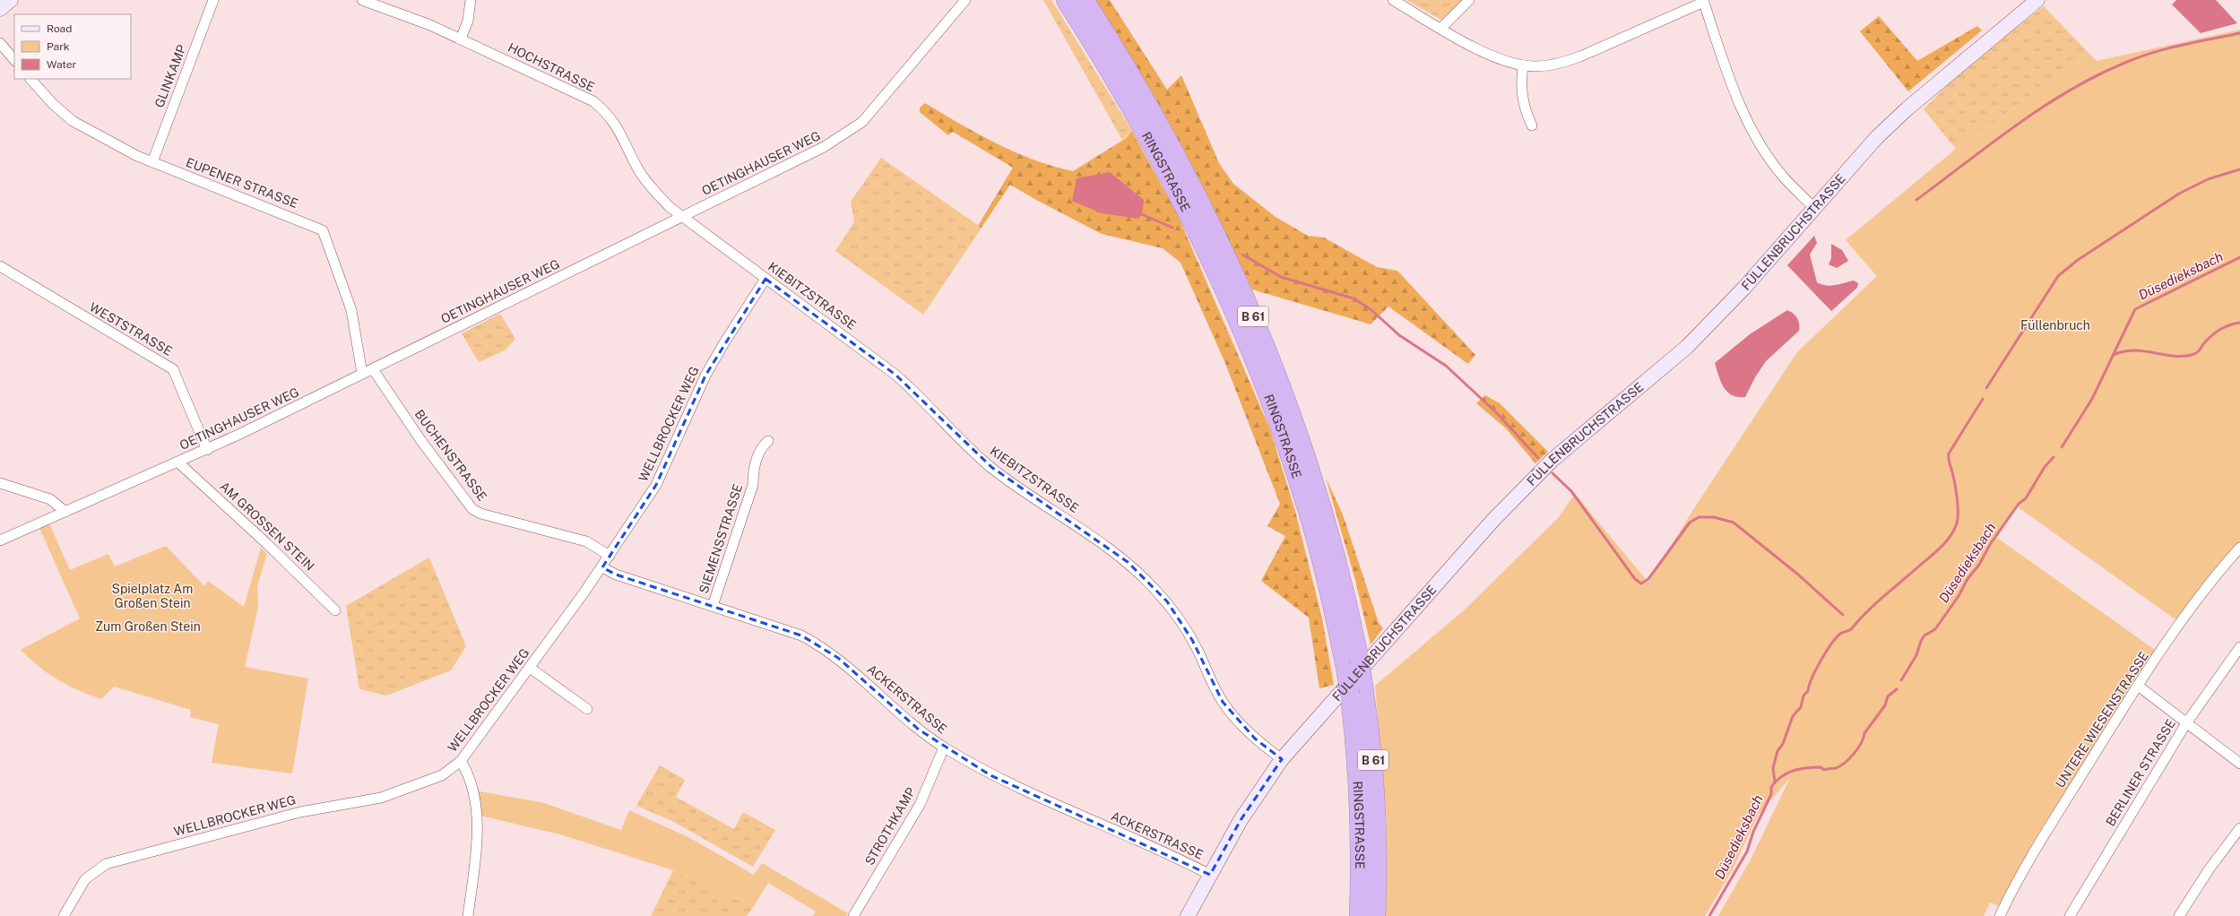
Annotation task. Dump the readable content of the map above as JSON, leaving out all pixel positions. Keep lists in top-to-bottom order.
{
  "streets": {
    "highway": ["RINGSTRASSE", "B 61"],
    "street": [
      "HOCHSTRASSE",
      "GLINKAMP",
      "OETINGHAUSER WEG",
      "EUPENER STRASSE",
      "FÜLLENBRUCHSTRASSE",
      "KIEBITZSTRASSE",
      "WESTSTRASSE",
      "WELLBROCKER WEG",
      "BUCHENSTRASSE",
      "AM GROSSEN STEIN",
      "SIEMENSSTRASSE",
      "ACKERSTRASSE",
      "UNTERE WIESENSTRASSE",
      "BERLINER STRASSE",
      "STROTHKAMP"
    ]
  },
  "crossings": [
    ["HOCHSTRASSE", "OETINGHAUSER WEG"],
    ["HOCHSTRASSE", "KIEBITZSTRASSE"],
    ["GLINKAMP", "EUPENER STRASSE"],
    ["OETINGHAUSER WEG", "EUPENER STRASSE"],
    ["OETINGHAUSER WEG", "KIEBITZSTRASSE"],
    ["OETINGHAUSER WEG", "WESTSTRASSE"],
    ["OETINGHAUSER WEG", "BUCHENSTRASSE"],
    ["OETINGHAUSER WEG", "AM GROSSEN STEIN"],
    ["FÜLLENBRUCHSTRASSE", "KIEBITZSTRASSE"],
    ["FÜLLENBRUCHSTRASSE", "ACKERSTRASSE"],
    ["KIEBITZSTRASSE", "WELLBROCKER WEG"],
    ["WELLBROCKER WEG", "BUCHENSTRASSE"],
    ["WELLBROCKER WEG", "ACKERSTRASSE"],
    ["SIEMENSSTRASSE", "ACKERSTRASSE"],
    ["ACKERSTRASSE", "STROTHKAMP"]
  ],
  "water": ["Düsedieksbach"],
  "parks": ["Füllenbruch", "Spielplatz Am Großen Stein", "Zum Großen Stein"],
  "legend": ["Road", "Park", "Water"]
}
